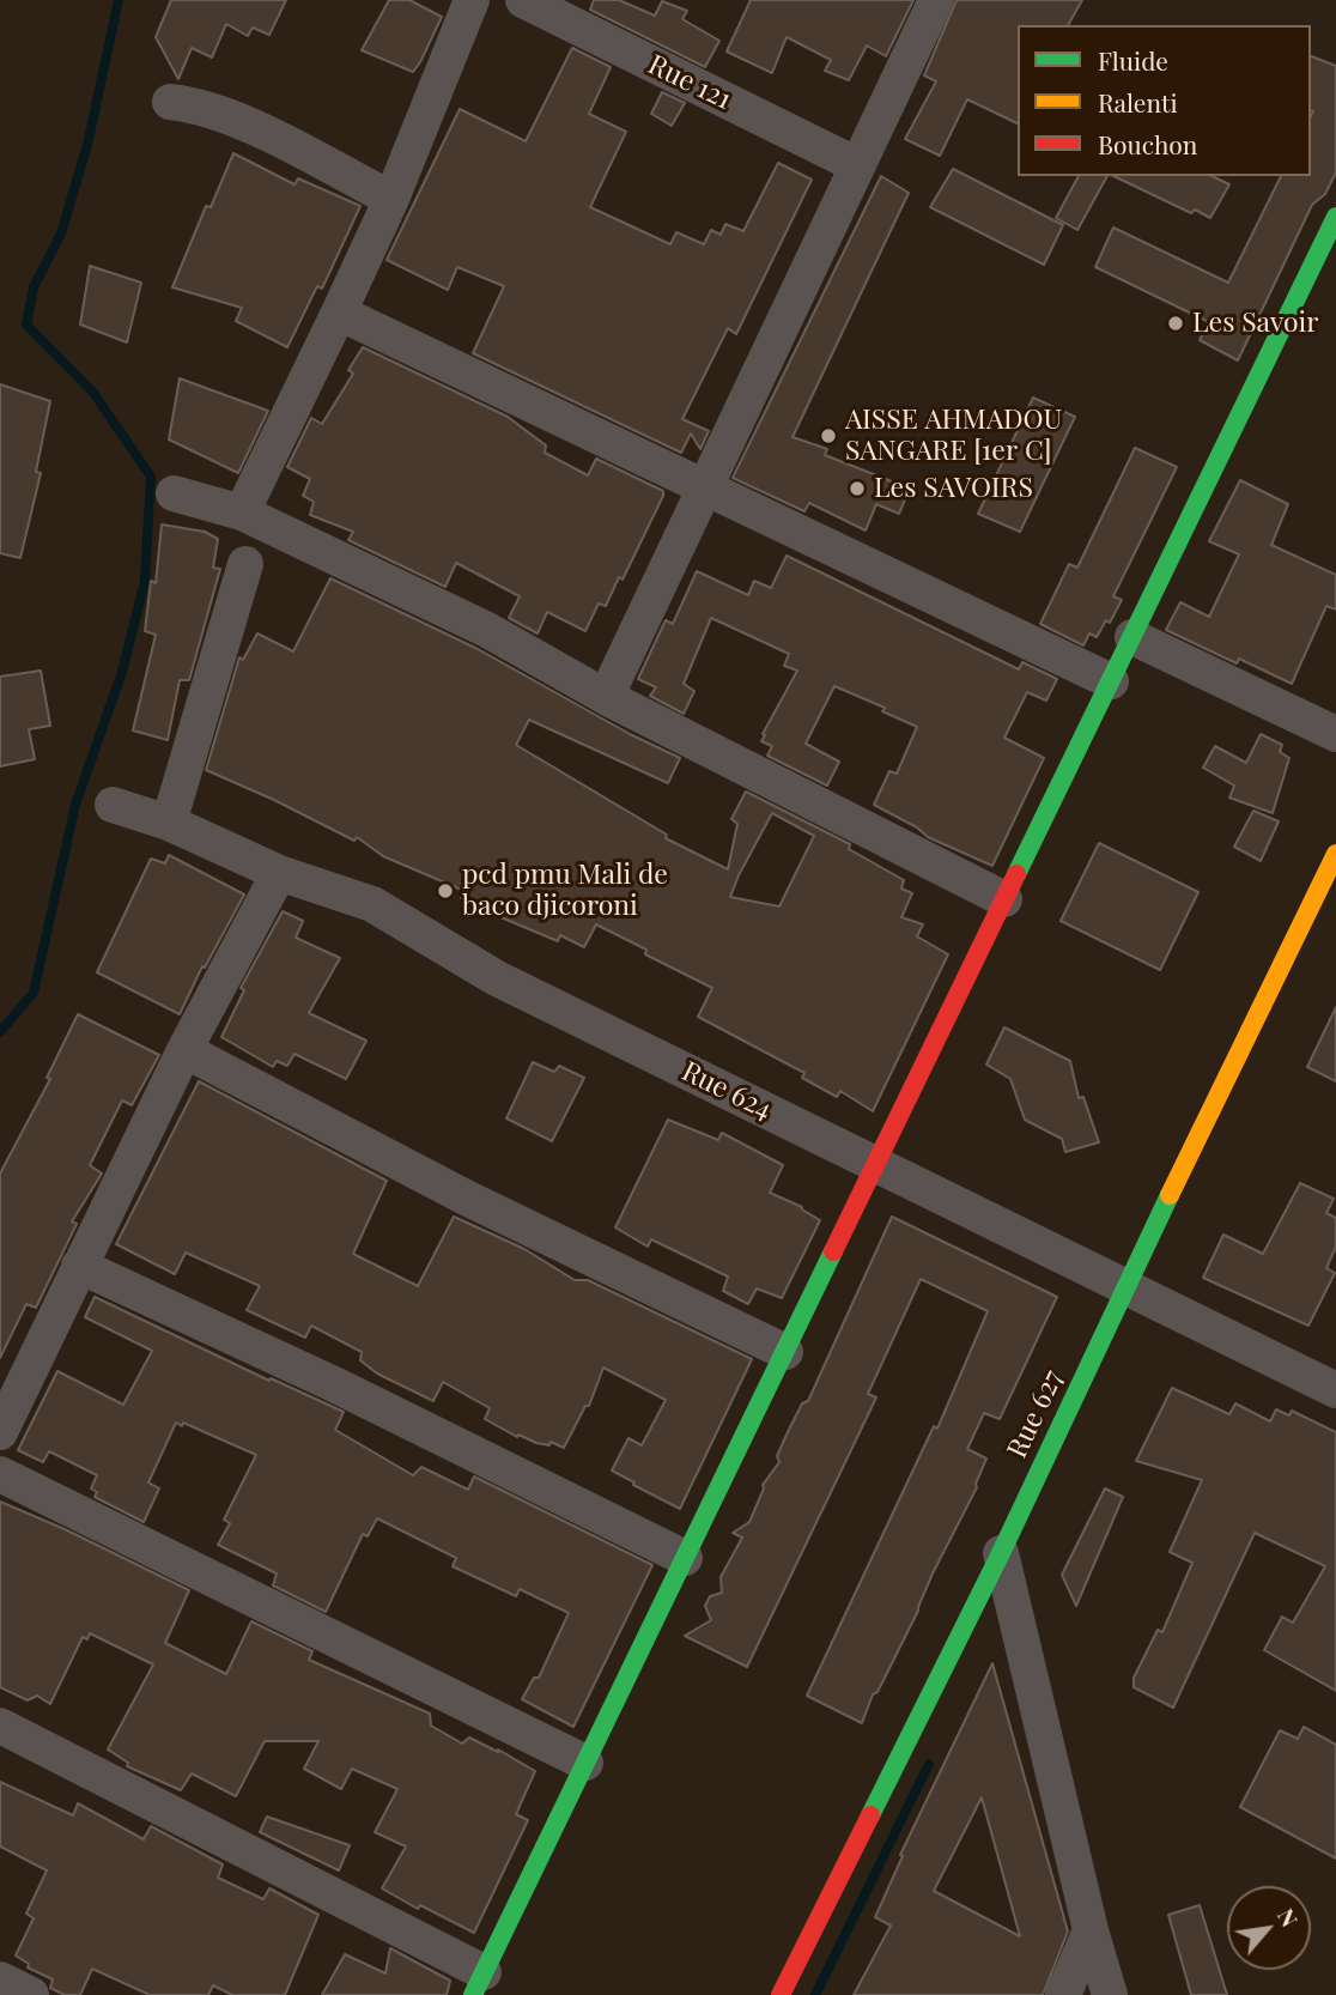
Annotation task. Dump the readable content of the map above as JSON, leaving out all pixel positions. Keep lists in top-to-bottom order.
{
  "streets": {
    "street": ["Rue 121", "Rue 624", "Rue 627"]
  },
  "crossings": [
    ["Rue 624", "Rue 627"]
  ],
  "places": [
    "Les Savoir",
    "AISSE AHMADOU SANGARE [1er C]",
    "Les SAVOIRS",
    "pcd pmu Mali de baco djicoroni"
  ],
  "legend": ["Fluide", "Ralenti", "Bouchon"],
  "north": "top right"
}
